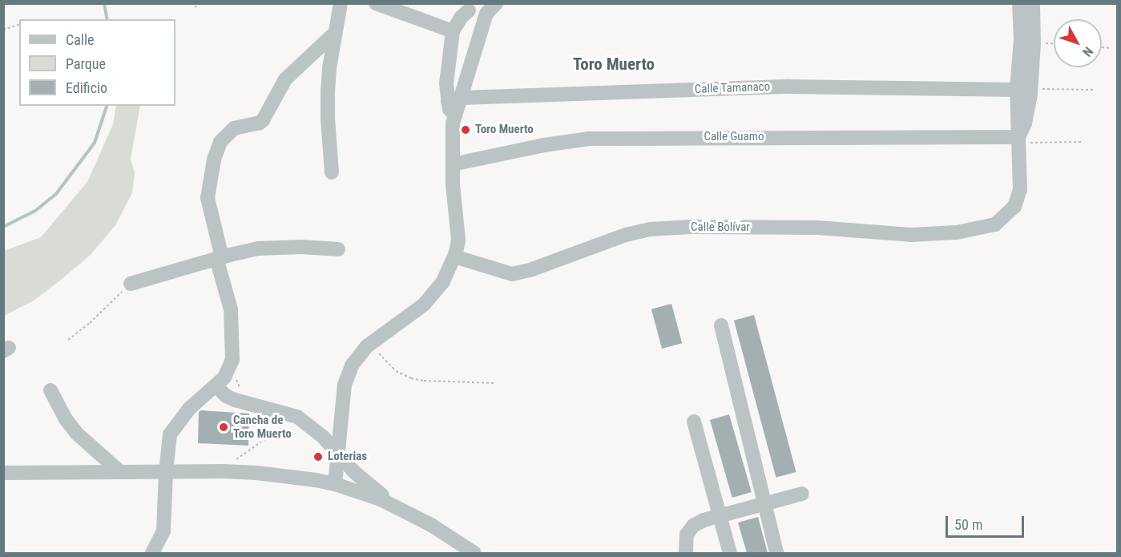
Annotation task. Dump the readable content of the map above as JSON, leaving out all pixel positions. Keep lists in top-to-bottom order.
{
  "streets": {
    "street": ["Calle Tamanaco", "Calle Guamo", "Calle Bolívar"]
  },
  "crossings": [
    ["Calle Guamo", "Calle Bolívar"]
  ],
  "districts": ["Toro Muerto"],
  "places": ["Toro Muerto", "Cancha de Toro Muerto", "Loterias"],
  "legend": ["Calle", "Parque", "Edificio"],
  "scale_bar": "50 m",
  "north": "bottom right"
}
